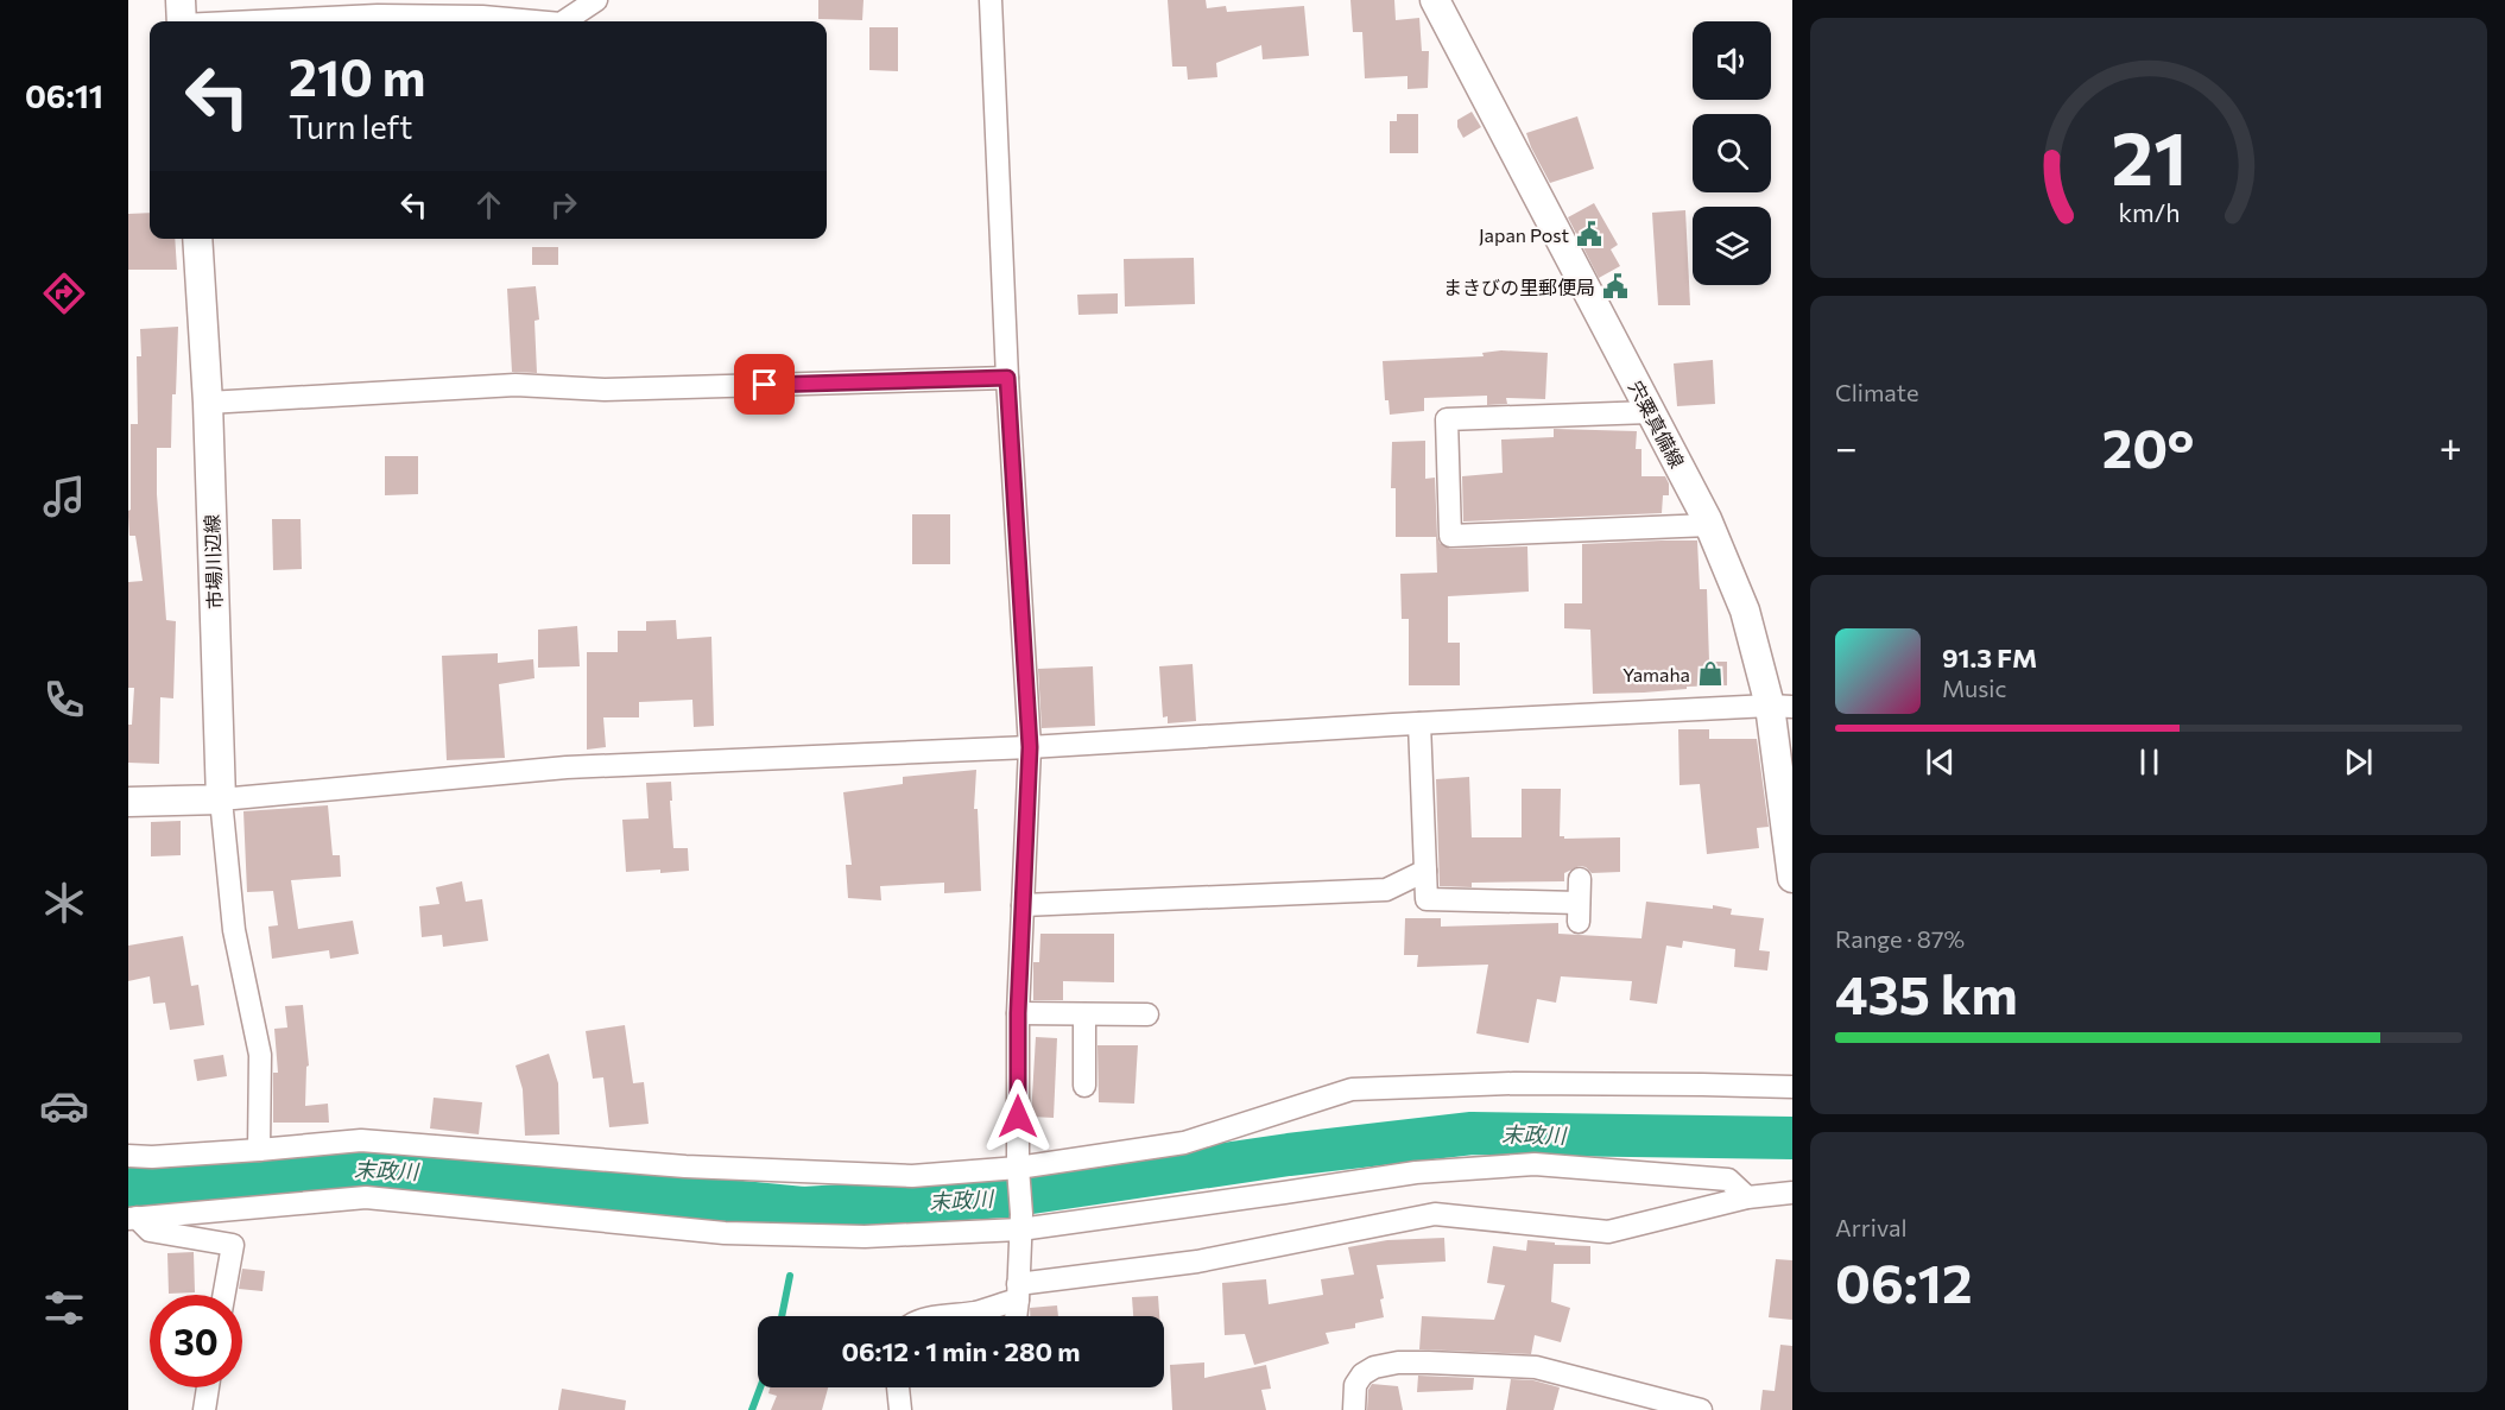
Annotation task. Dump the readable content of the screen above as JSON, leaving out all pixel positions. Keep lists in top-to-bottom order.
{
  "streets": {
    "main road": ["宍粟真備線", "市場川辺線"]
  },
  "water": ["末政川"],
  "places": {
    "public building": ["Japan Post", "まきびの里郵便局"],
    "shop": ["Yamaha"]
  },
  "page": {
    "tabs": "06:11",
    "turn": ["210 m", "Turn left"],
    "tile": [
      "Climate",
      ["Range · 87%", "435 km"],
      ["Arrival", "06:12"]
    ],
    "heat": ["−", "20°", "+"],
    "song": ["91.3 FM", "Music"],
    "limit": "30",
    "trip": "06:12 · 1 min · 280 m",
    "gauge": ["21", "km/h"]
  }
}
